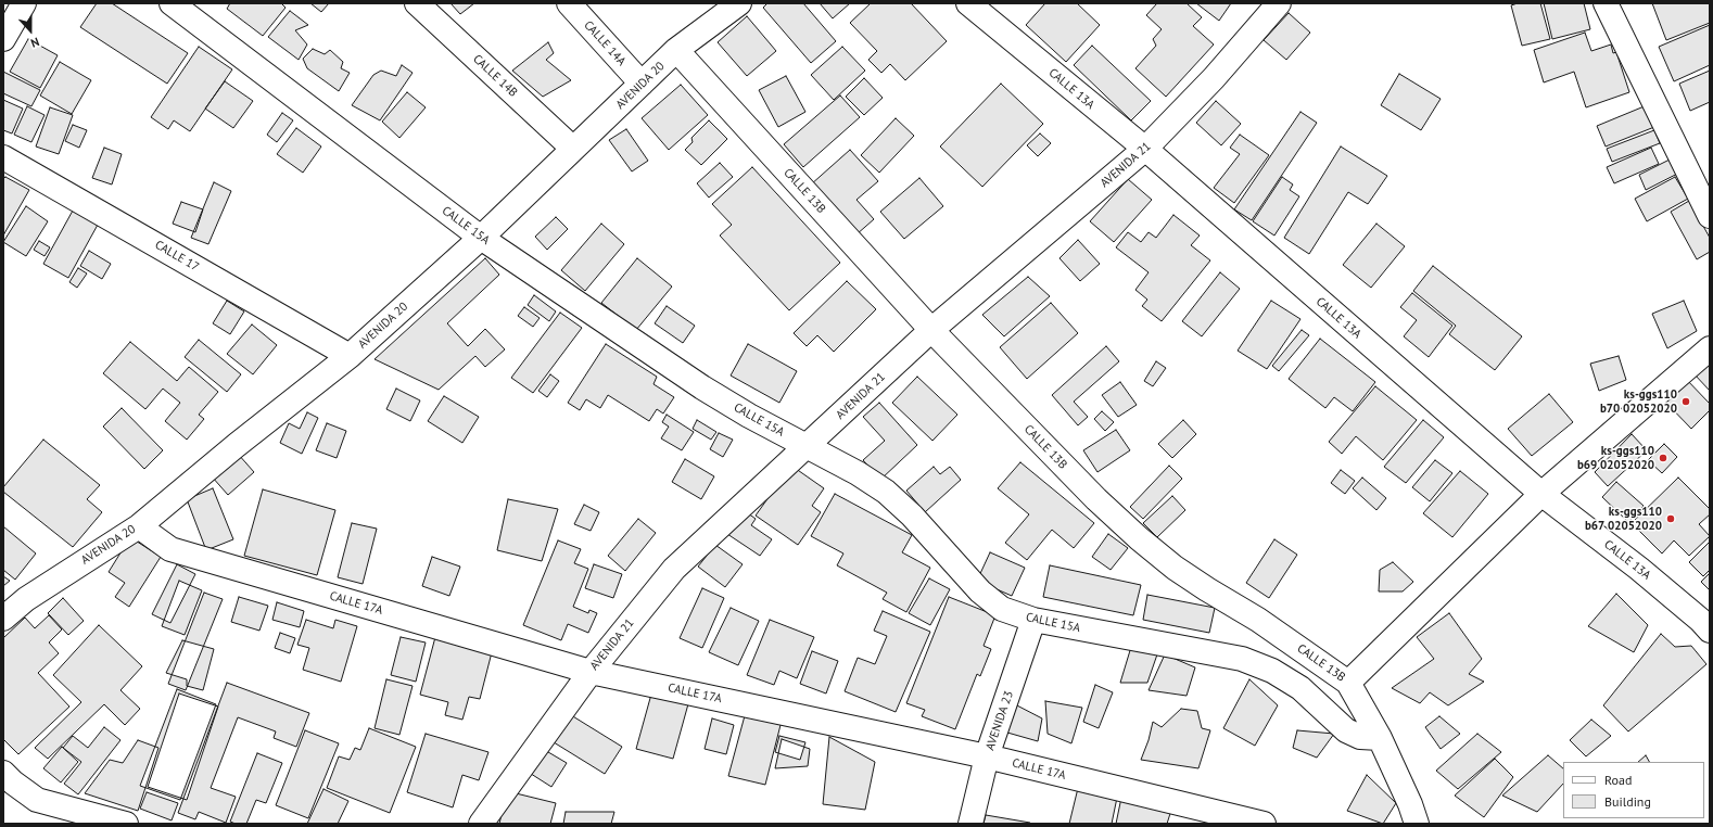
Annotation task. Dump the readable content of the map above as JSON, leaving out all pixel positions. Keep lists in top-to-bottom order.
{
  "streets": {
    "street": [
      "CALLE 14A",
      "CALLE 14B",
      "AVENIDA 20",
      "CALLE 13A",
      "AVENIDA 21",
      "CALLE 13B",
      "CALLE 15A",
      "CALLE 17",
      "CALLE 17A",
      "AVENIDA 23"
    ]
  },
  "crossings": [
    ["CALLE 14A", "AVENIDA 20"],
    ["CALLE 14B", "AVENIDA 20"],
    ["AVENIDA 20", "CALLE 13B"],
    ["AVENIDA 20", "CALLE 15A"],
    ["AVENIDA 20", "CALLE 17"],
    ["AVENIDA 20", "CALLE 17A"],
    ["CALLE 13A", "AVENIDA 21"],
    ["AVENIDA 21", "CALLE 13B"],
    ["AVENIDA 21", "CALLE 15A"],
    ["AVENIDA 21", "CALLE 17A"],
    ["CALLE 13B", "CALLE 15A"],
    ["CALLE 15A", "AVENIDA 23"],
    ["CALLE 17A", "AVENIDA 23"]
  ],
  "places": ["ks-ggs110 b70 02052020", "ks-ggs110 b69 02052020", "ks-ggs110 b67 02052020"],
  "legend": ["Road", "Building"],
  "north": "bottom"
}
